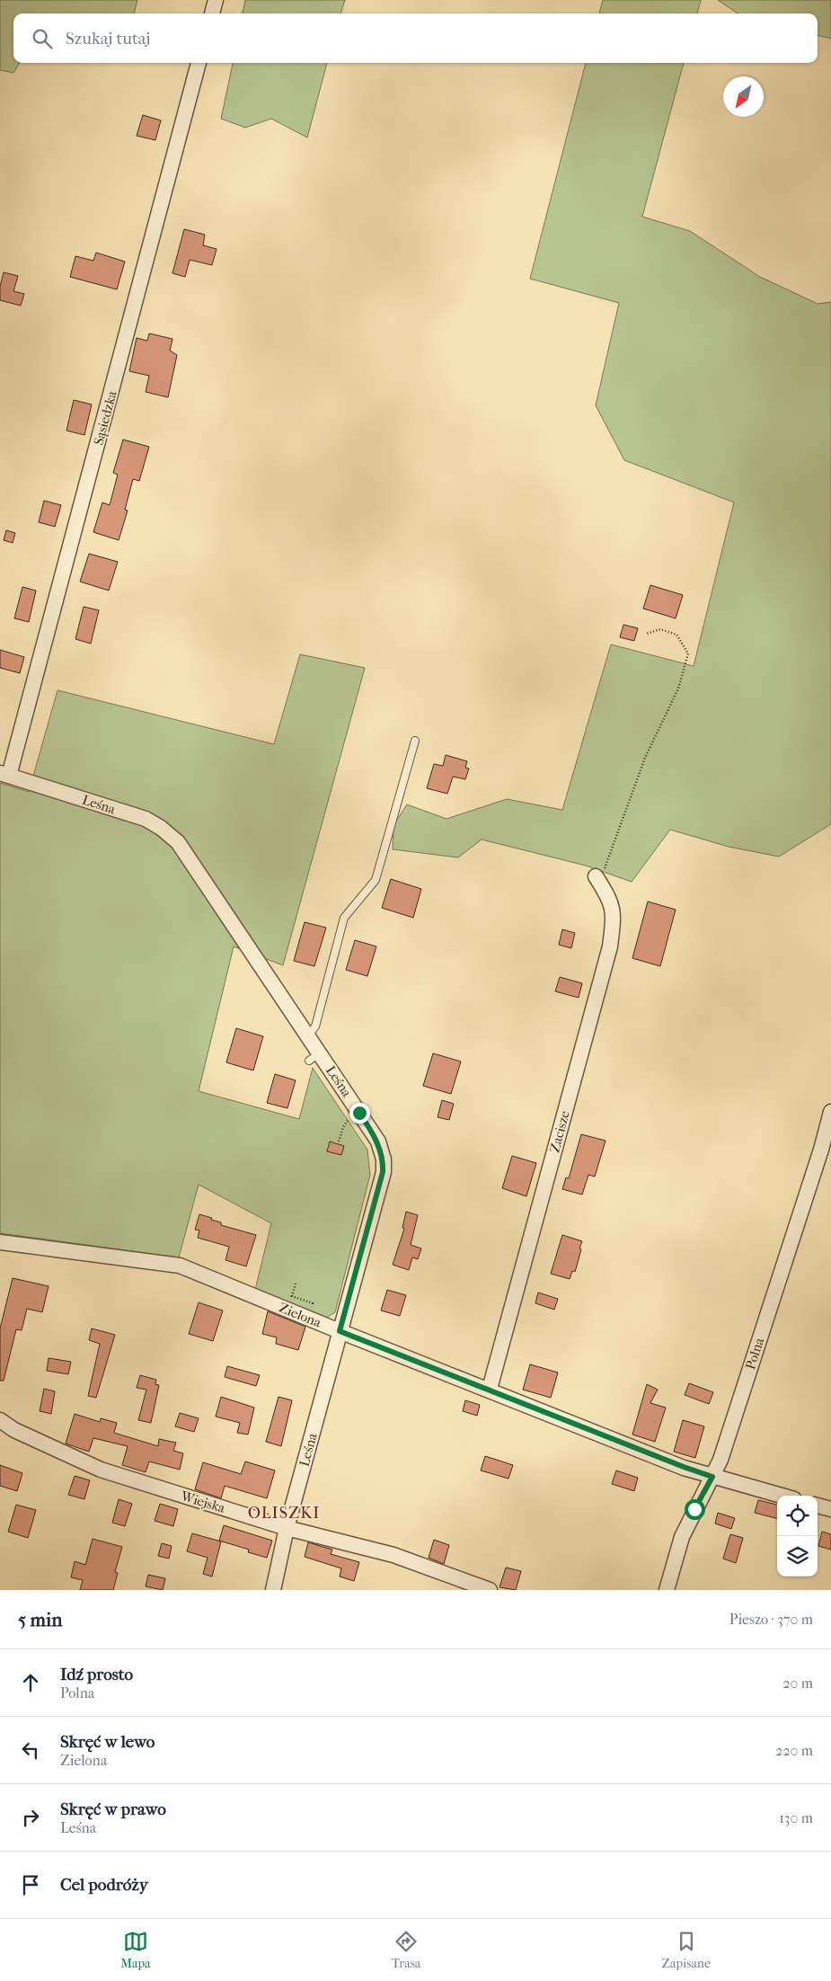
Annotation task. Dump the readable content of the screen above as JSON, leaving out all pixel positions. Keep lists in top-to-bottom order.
{
  "streets": {
    "street": [
      "Sąsiedzka",
      "Leśna",
      "Zacisze",
      "Zielona",
      "Polna",
      "Wiejska"
    ]
  },
  "crossings": [
    ["Sąsiedzka", "Leśna"],
    ["Leśna", "Zielona"],
    ["Leśna", "Wiejska"],
    ["Zacisze", "Zielona"],
    ["Zielona", "Polna"]
  ],
  "districts": ["OLISZKI"],
  "north": "bottom left",
  "page": {
    "search": "Szukaj tutaj",
    "heading": ["5 min", "Pieszo · 370 m"],
    "list": [
      ["Idź prosto", "Polna", "20 m"],
      ["Skręć w lewo", "Zielona", "220 m"],
      ["Skręć w prawo", "Leśna", "130 m"],
      "Cel podróży"
    ],
    "nav": ["Mapa", "Trasa", "Zapisane"]
  }
}
